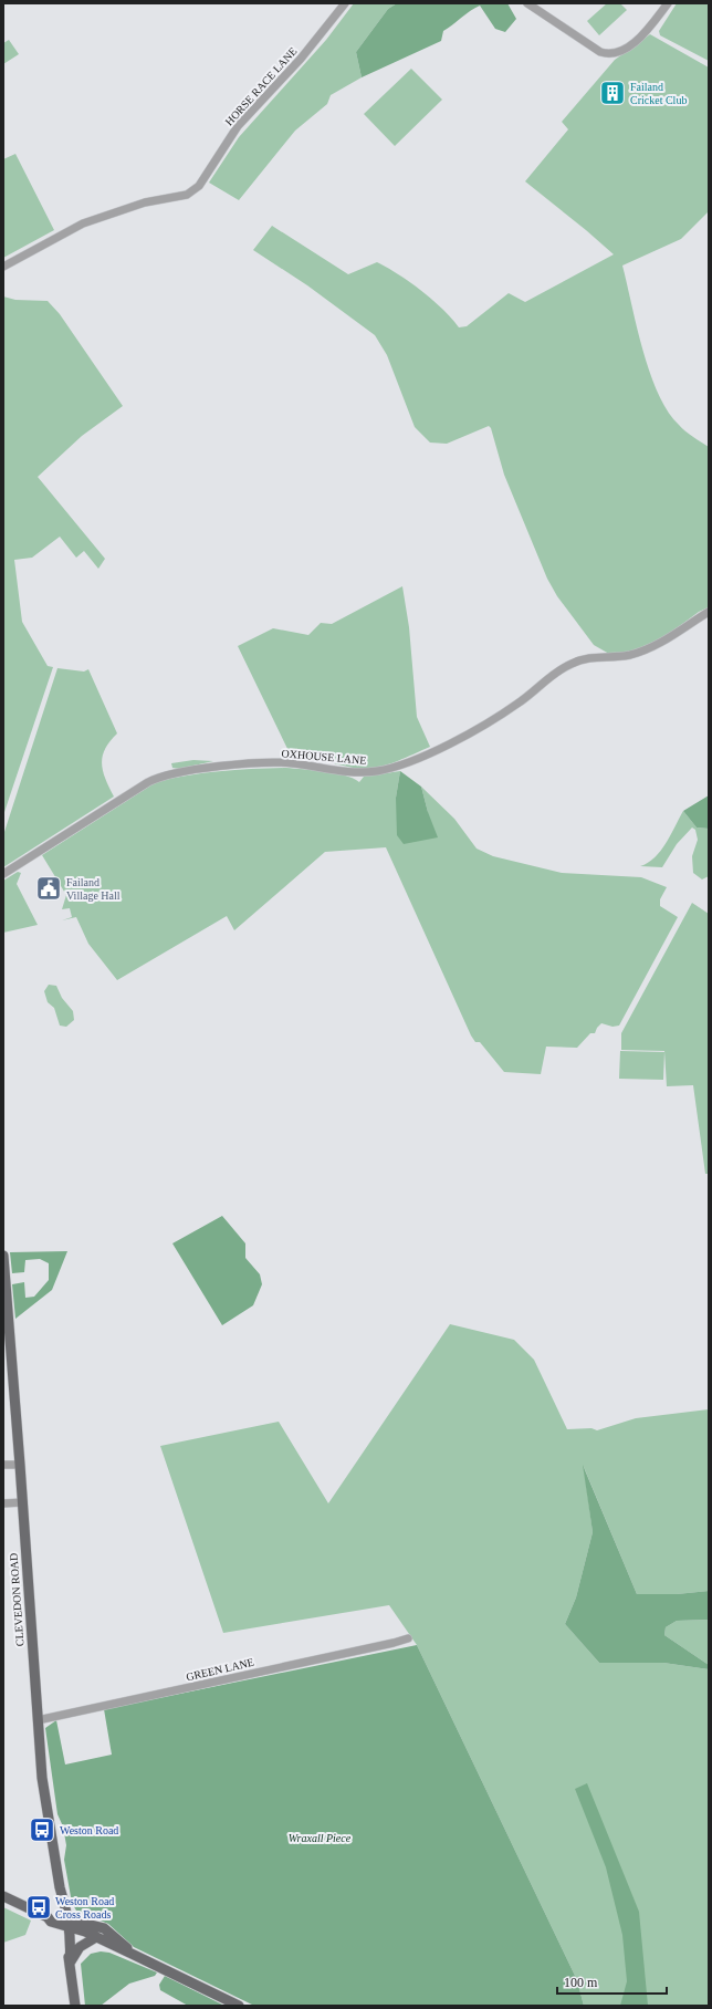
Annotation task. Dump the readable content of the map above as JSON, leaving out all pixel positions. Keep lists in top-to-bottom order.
{
  "streets": {
    "main road": ["CLEVEDON ROAD"],
    "street": ["HORSE RACE LANE", "OXHOUSE LANE", "GREEN LANE"]
  },
  "crossings": [
    ["CLEVEDON ROAD", "GREEN LANE"]
  ],
  "parks": ["Wraxall Piece"],
  "places": {
    "building": ["Failand Cricket Club"],
    "public building": ["Failand Village Hall"],
    "bus stop": ["Weston Road", "Weston Road Cross Roads"]
  },
  "scale_bar": "100 m"
}
